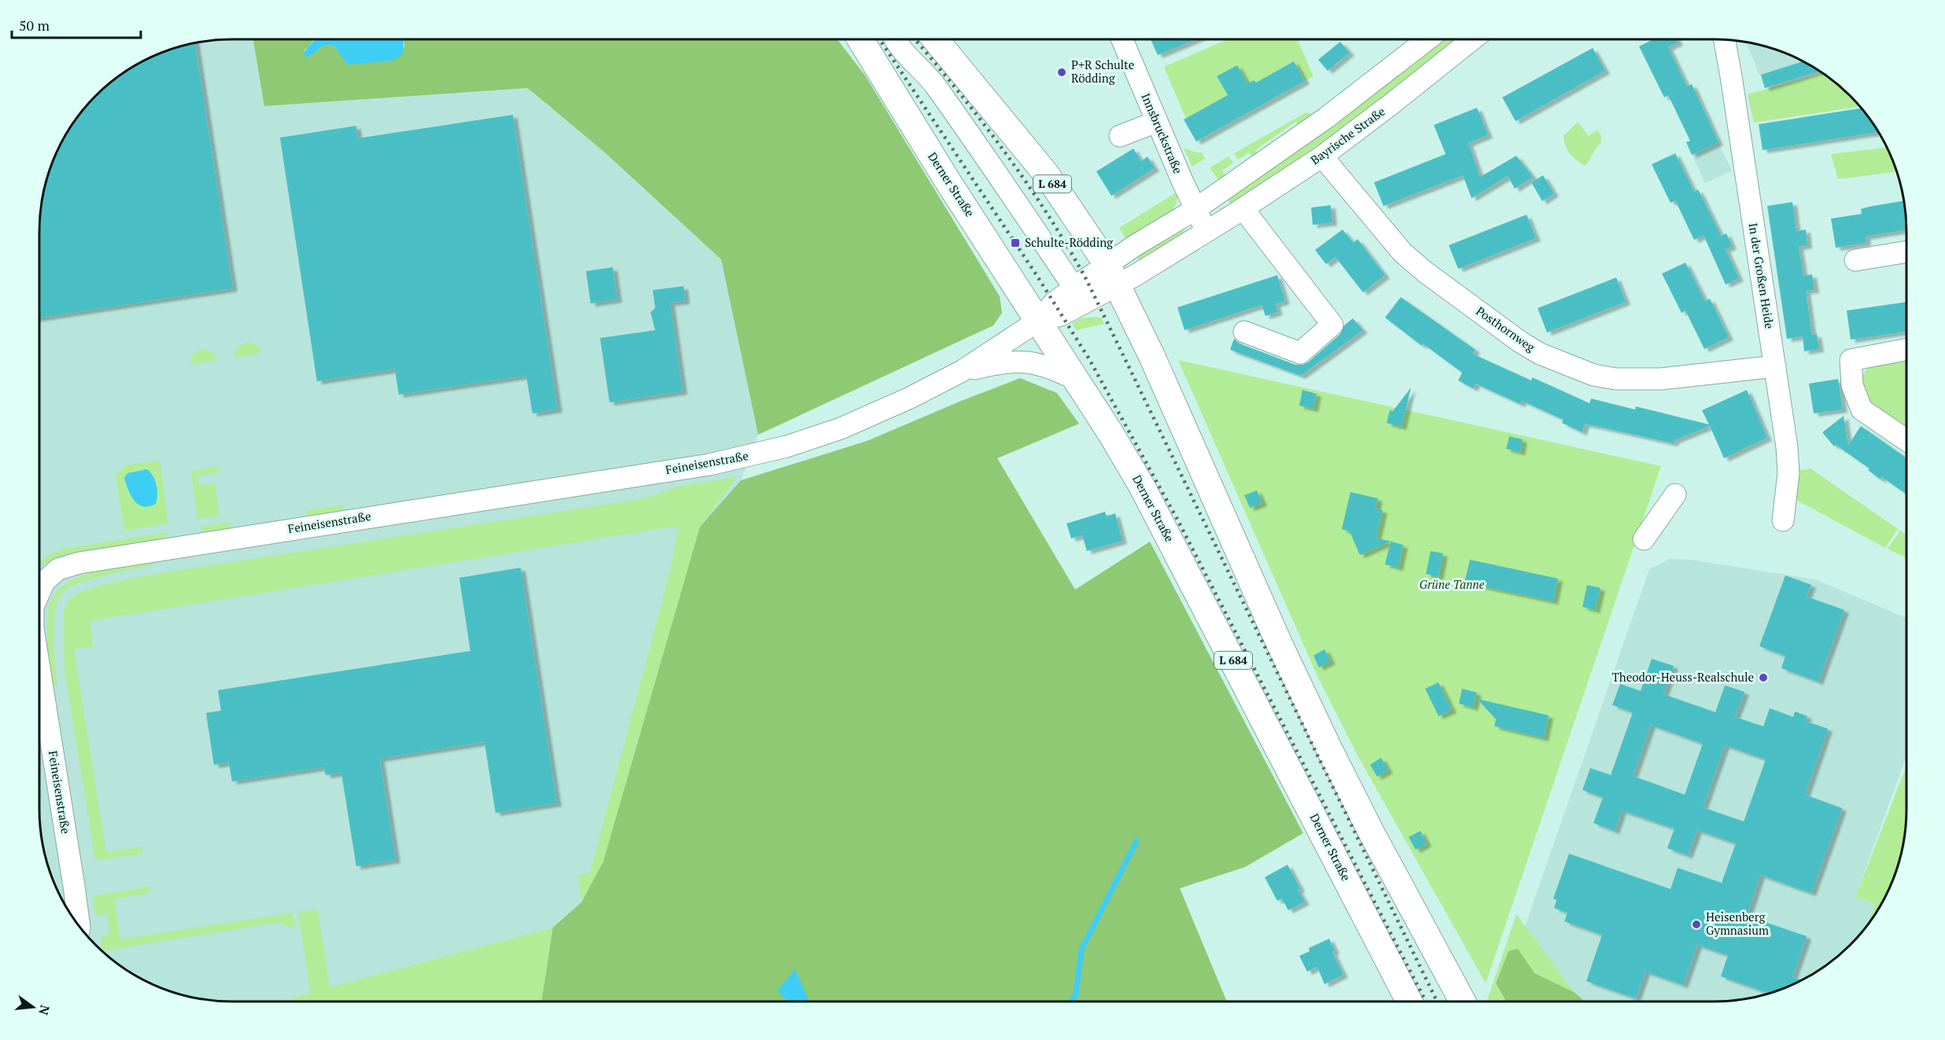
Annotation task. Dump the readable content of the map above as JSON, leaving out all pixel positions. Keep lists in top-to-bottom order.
{
  "streets": {
    "main road": ["L 684", "Derner Straße"],
    "street": [
      "Innsbruckstraße",
      "Bayrische Straße",
      "In der Großen Heide",
      "Posthornweg",
      "Feineisenstraße"
    ]
  },
  "crossings": [
    ["Innsbruckstraße", "Bayrische Straße"],
    ["Bayrische Straße", "L 684"],
    ["Bayrische Straße", "Derner Straße"],
    ["Bayrische Straße", "Posthornweg"],
    ["Bayrische Straße", "Feineisenstraße"],
    ["Derner Straße", "Feineisenstraße"],
    ["In der Großen Heide", "Posthornweg"]
  ],
  "parks": ["Grüne Tanne"],
  "places": {
    "other": ["P+R Schulte Rödding", "Theodor-Heuss-Realschule", "Heisenberg Gymnasium"],
    "transit": ["Schulte-Rödding"]
  },
  "scale_bar": "50 m",
  "north": "right"
}
